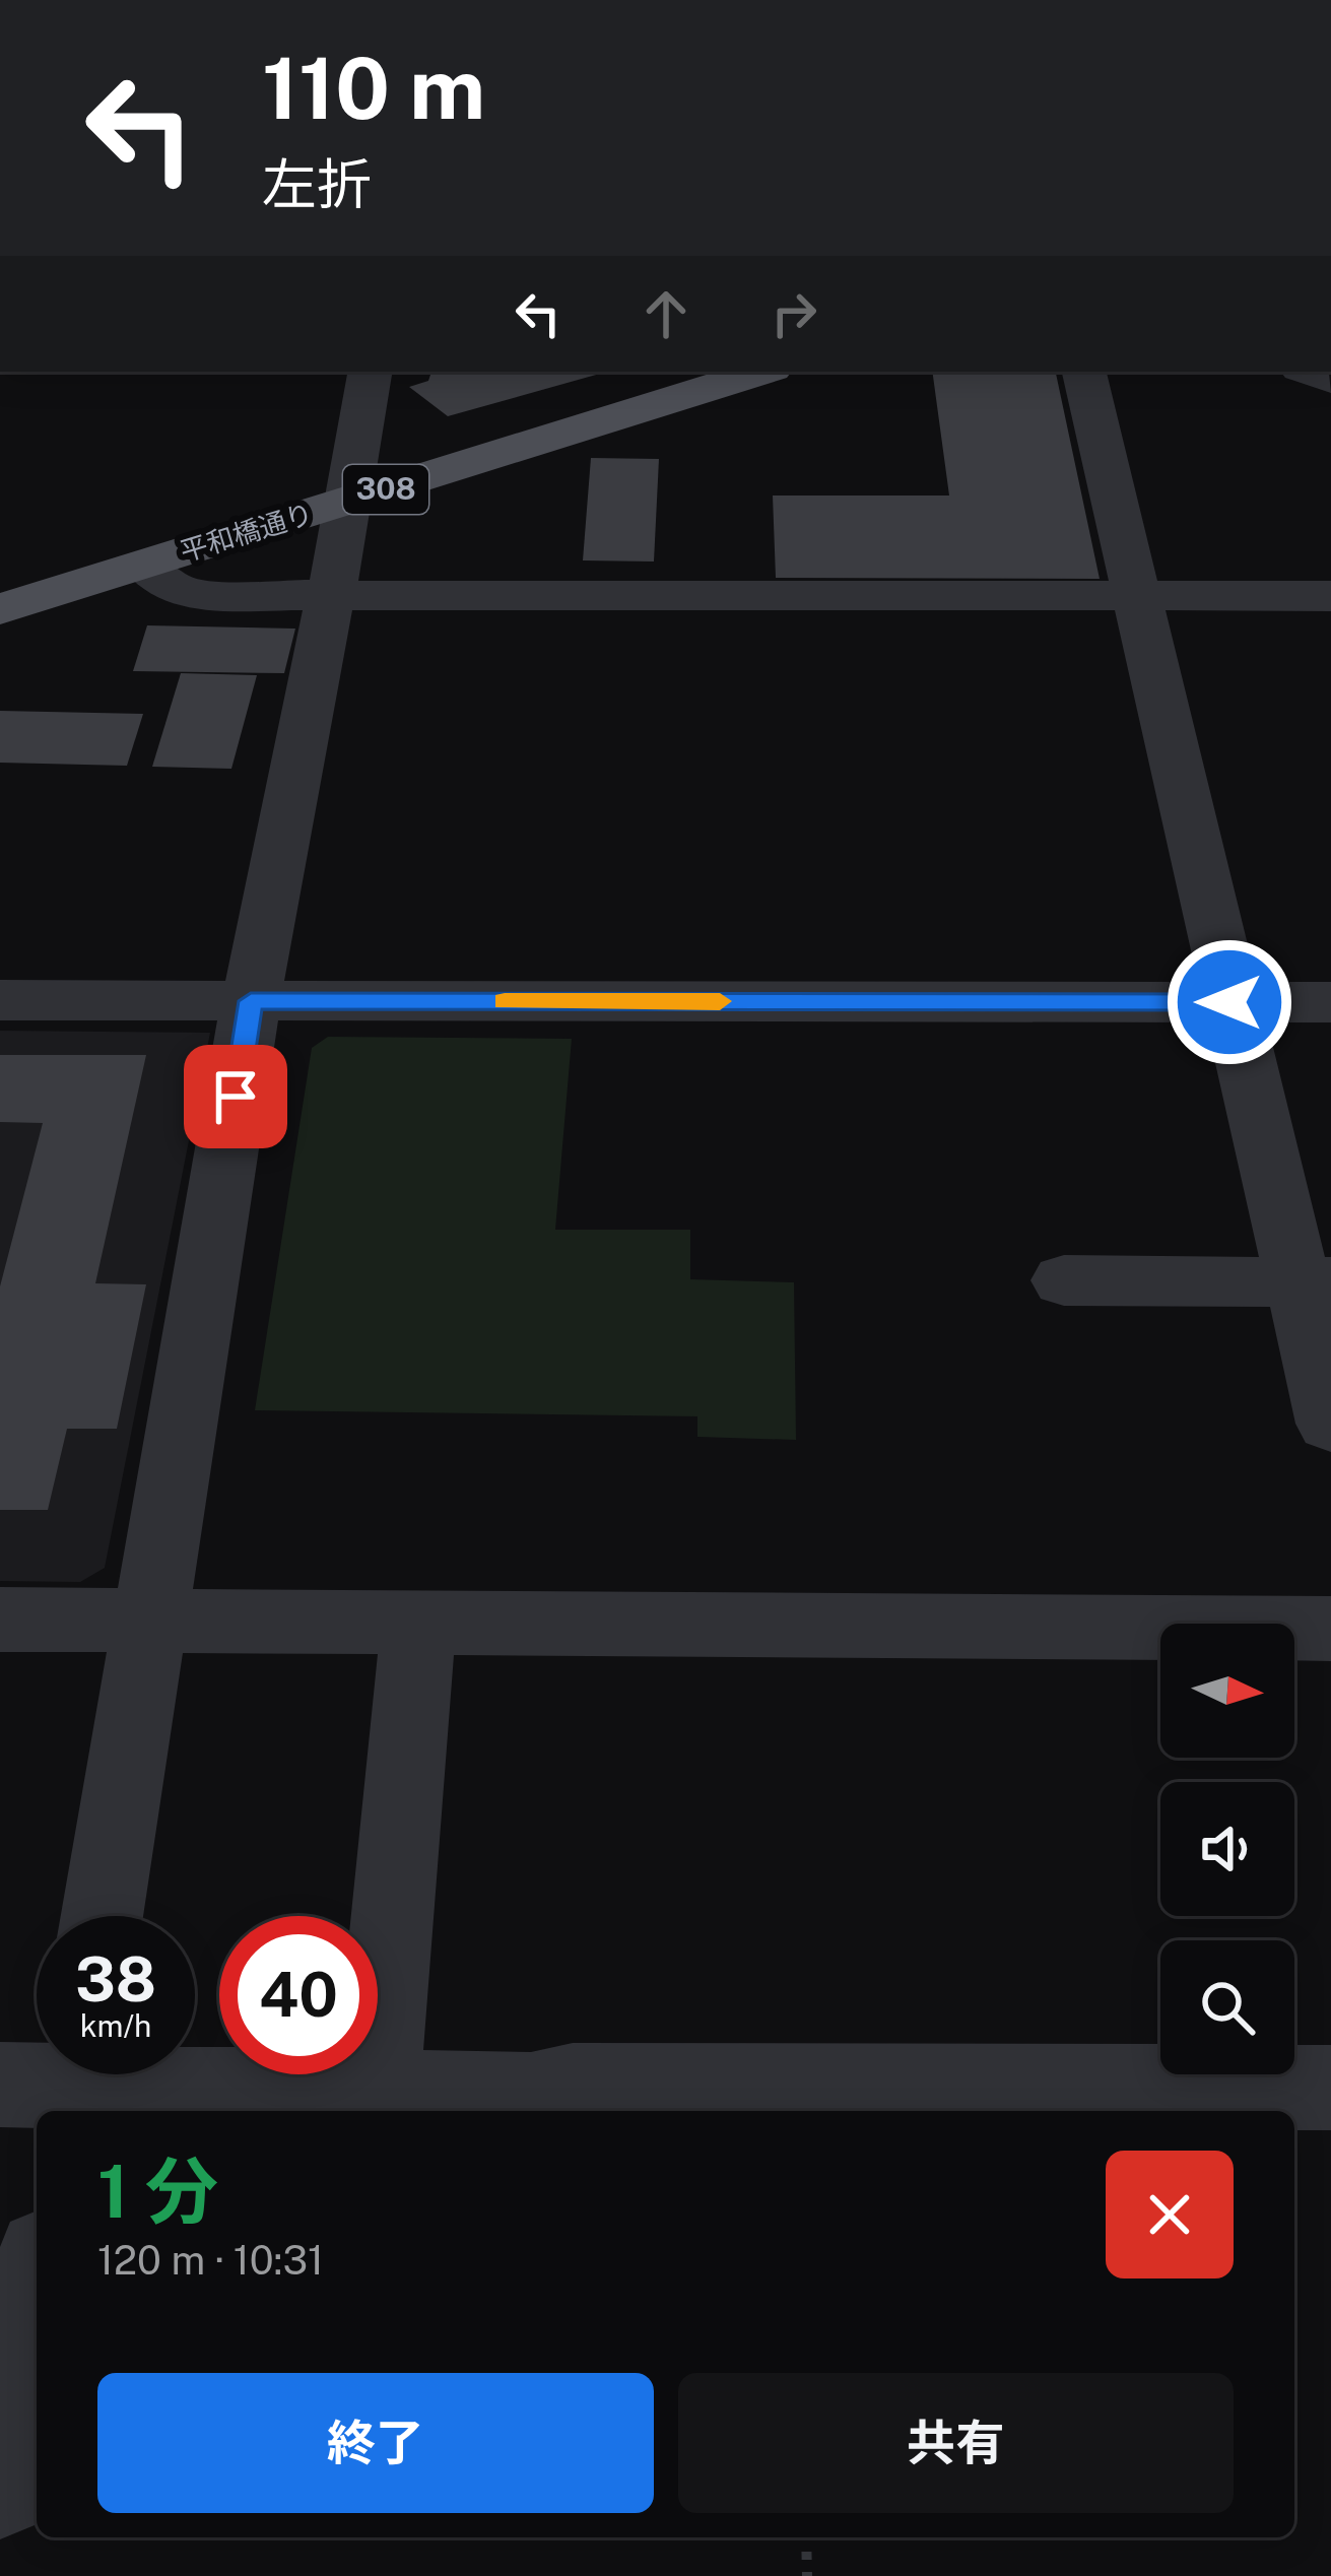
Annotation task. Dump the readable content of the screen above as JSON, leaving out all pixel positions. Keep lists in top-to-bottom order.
{
  "streets": {
    "main road": ["308", "平和橋通り"]
  },
  "north": "right",
  "page": {
    "turn": ["110 m", "左折"],
    "speed": "38 km/h",
    "limit": "40",
    "heading": ["1 分", "120 m · 10:31"],
    "buttons": ["終了", "共有"]
  }
}
